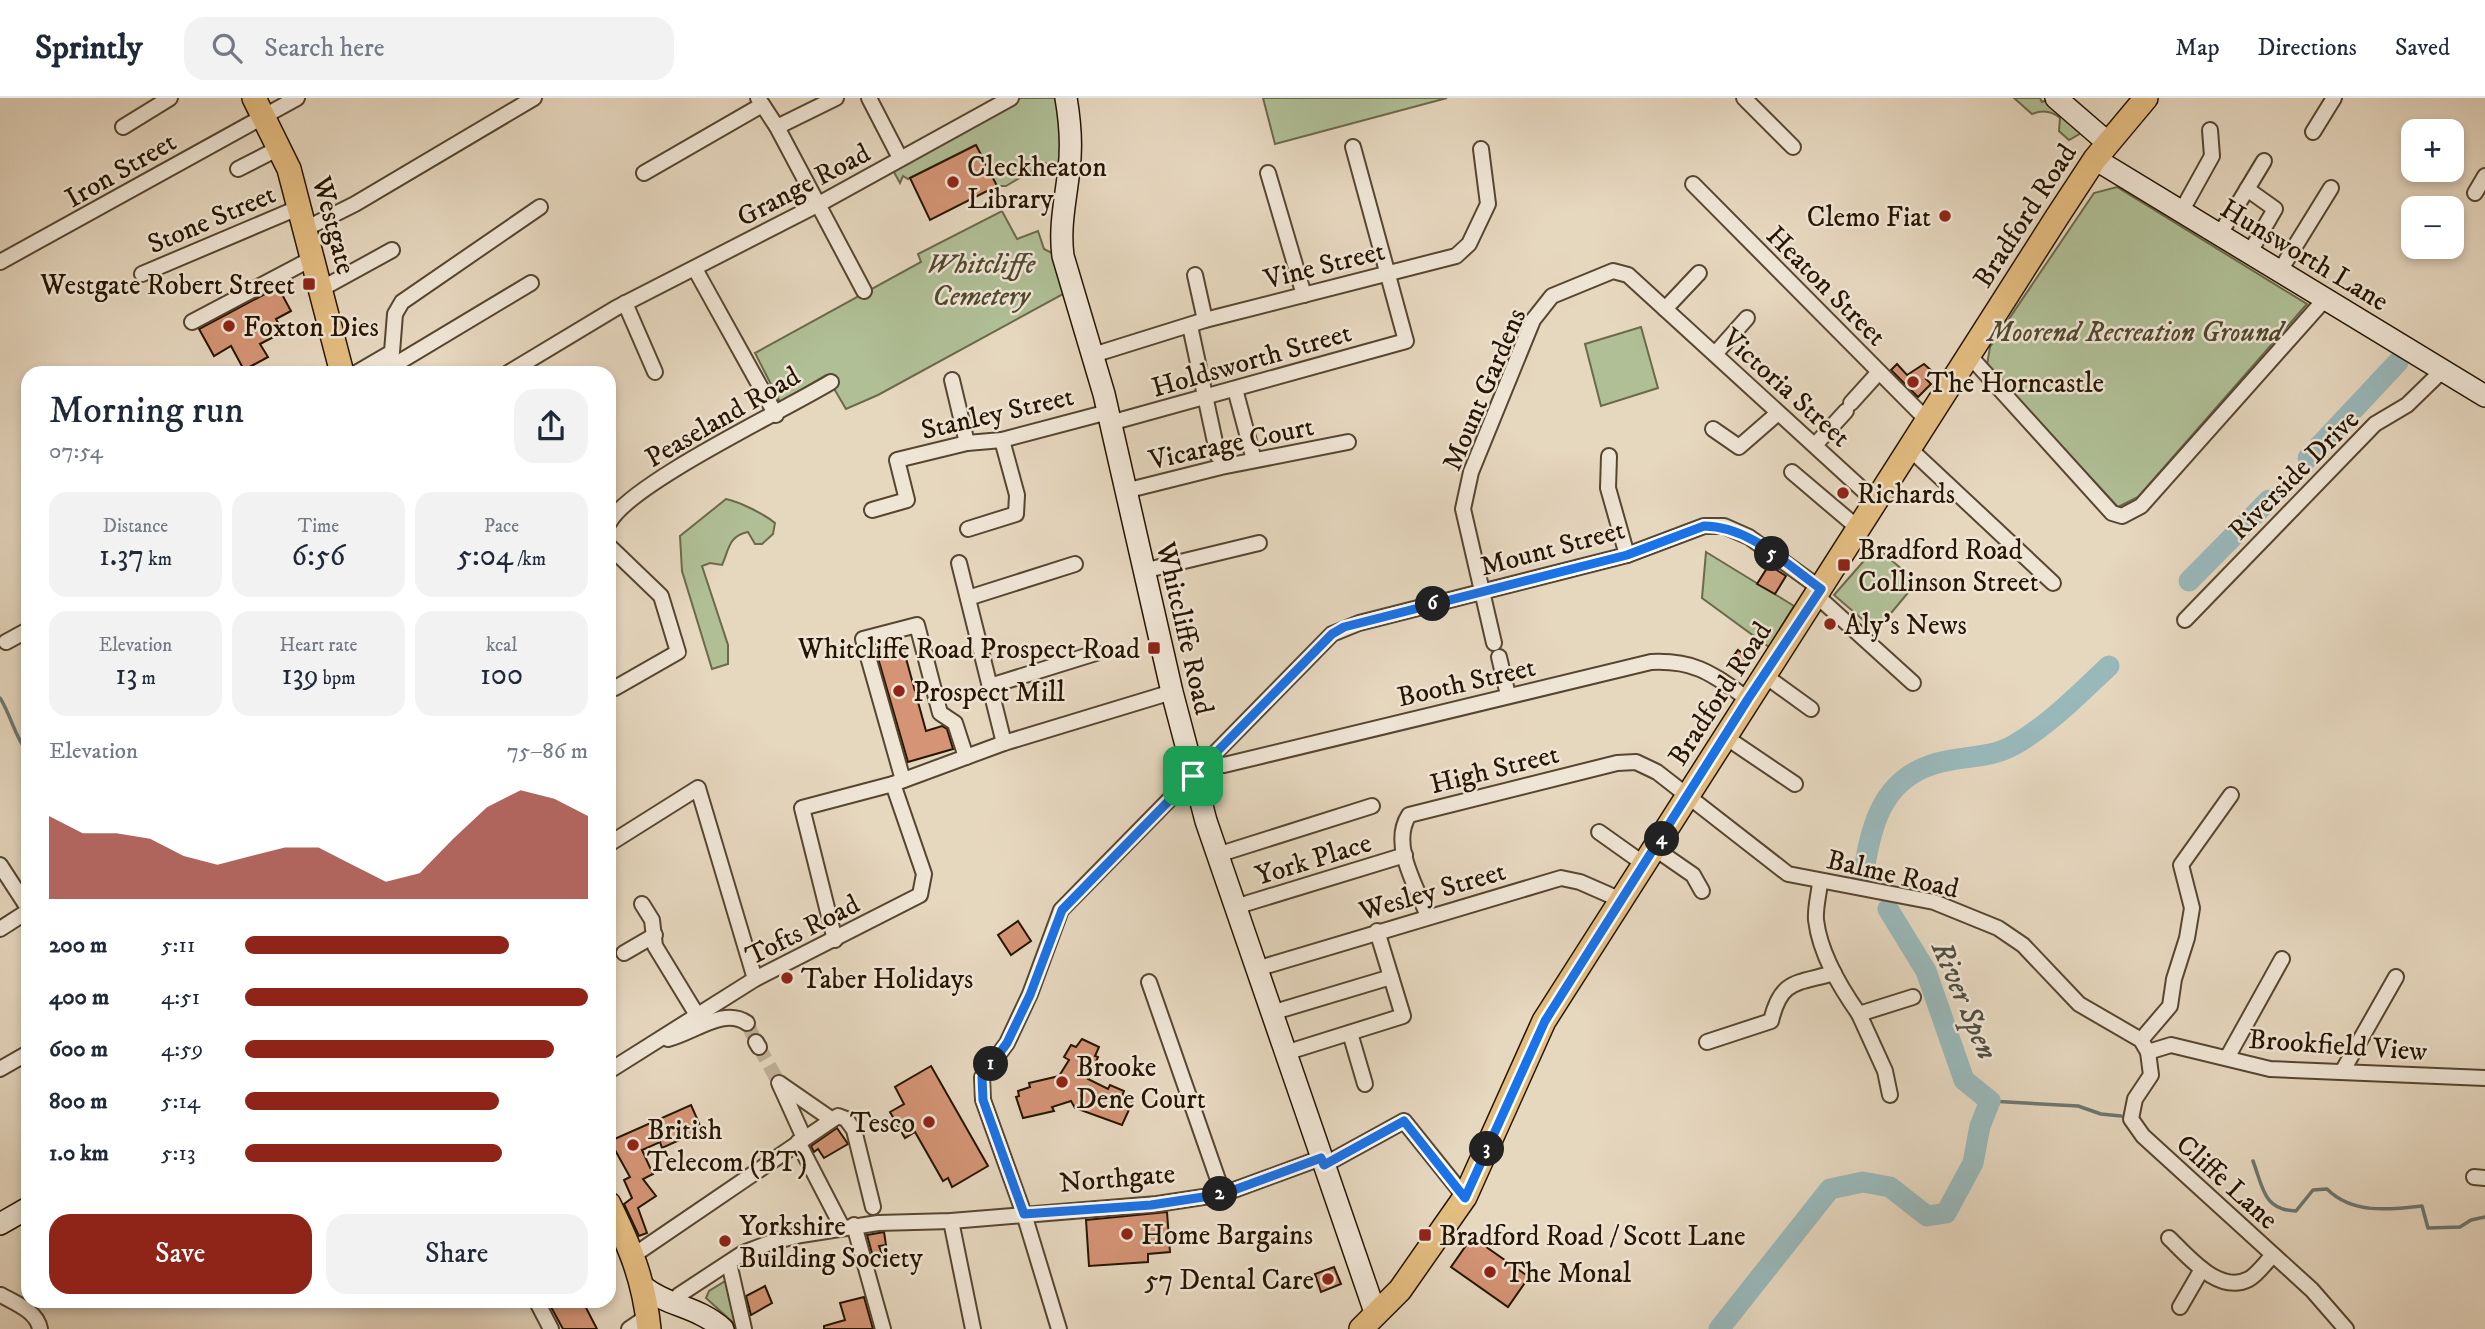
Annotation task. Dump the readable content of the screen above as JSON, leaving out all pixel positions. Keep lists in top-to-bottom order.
{
  "streets": {
    "main road": [
      "Bradford Road",
      "Westgate",
      "Hunsworth Lane",
      "Whitcliffe Road",
      "Northgate"
    ],
    "street": [
      "Iron Street",
      "Grange Road",
      "Stone Street",
      "Vine Street",
      "Heaton Street",
      "Holdsworth Street",
      "Victoria Street",
      "Mount Gardens",
      "Stanley Street",
      "Peaseland Road",
      "Vicarage Court",
      "Riverside Drive",
      "Mount Street",
      "Booth Street",
      "High Street",
      "York Place",
      "Balme Road",
      "Wesley Street",
      "Tofts Road",
      "Brookfield View",
      "Cliffe Lane"
    ]
  },
  "crossings": [
    ["Iron Street", "Westgate"],
    ["Bradford Road", "Hunsworth Lane"],
    ["Bradford Road", "Heaton Street"],
    ["Bradford Road", "Victoria Street"],
    ["Bradford Road", "Mount Street"],
    ["Bradford Road", "Whitcliffe Road"],
    ["Bradford Road", "Booth Street"],
    ["Bradford Road", "High Street"],
    ["Bradford Road", "Balme Road"],
    ["Bradford Road", "Wesley Street"],
    ["Bradford Road", "Northgate"],
    ["Stone Street", "Westgate"],
    ["Hunsworth Lane", "Riverside Drive"],
    ["Vine Street", "Holdsworth Street"],
    ["Vine Street", "Whitcliffe Road"],
    ["Holdsworth Street", "Stanley Street"],
    ["Holdsworth Street", "Whitcliffe Road"],
    ["Victoria Street", "Mount Gardens"],
    ["Mount Gardens", "Mount Street"],
    ["Mount Gardens", "Booth Street"],
    ["Stanley Street", "Whitcliffe Road"],
    ["Vicarage Court", "Whitcliffe Road"],
    ["Mount Street", "Whitcliffe Road"],
    ["Mount Street", "Booth Street"],
    ["Mount Street", "Northgate"],
    ["Whitcliffe Road", "Booth Street"],
    ["Whitcliffe Road", "York Place"],
    ["Whitcliffe Road", "Wesley Street"],
    ["Whitcliffe Road", "Northgate"],
    ["High Street", "York Place"],
    ["High Street", "Balme Road"],
    ["High Street", "Wesley Street"],
    ["Balme Road", "Brookfield View"],
    ["Balme Road", "Cliffe Lane"],
    ["Brookfield View", "Cliffe Lane"]
  ],
  "water": ["River Spen"],
  "parks": ["Whitcliffe Cemetery", "Moorend Recreation Ground"],
  "places": {
    "other": [
      "Cleckheaton Library",
      "Clemo Fiat",
      "Foxton Dies",
      "The Horncastle",
      "Richards",
      "Aly's News",
      "Prospect Mill",
      "Taber Holidays",
      "Brooke Dene Court",
      "Tesco",
      "British Telecom (BT)",
      "Home Bargains",
      "Yorkshire Building Society",
      "The Monal",
      "57 Dental Care"
    ],
    "transit": [
      "Westgate Robert Street",
      "Bradford Road Collinson Street",
      "Whitcliffe Road Prospect Road",
      "Bradford Road / Scott Lane"
    ]
  },
  "page": {
    "header": "Sprintly",
    "search": "Search here",
    "nav": ["Map", "Directions", "Saved"],
    "map_buttons": ["+", "−"],
    "heading": ["Morning run", "07:54"],
    "stats": [
      ["Distance", "1.37 km"],
      ["Time", "6:56"],
      ["Pace", "5:04 /km"],
      ["Elevation", "13 m"],
      ["Heart rate", "139 bpm"],
      ["kcal", "100"]
    ],
    "pins": [
      "5",
      "6",
      "4",
      "1",
      "3",
      "2"
    ],
    "chart": ["Elevation", "75–86 m"],
    "list": [
      {
        "name": "200 m",
        "note": "5:11"
      },
      {
        "name": "400 m",
        "note": "4:51"
      },
      {
        "name": "600 m",
        "note": "4:59"
      },
      {
        "name": "800 m",
        "note": "5:14"
      },
      {
        "name": "1.0 km",
        "note": "5:13"
      }
    ],
    "buttons": ["Save", "Share"]
  }
}
